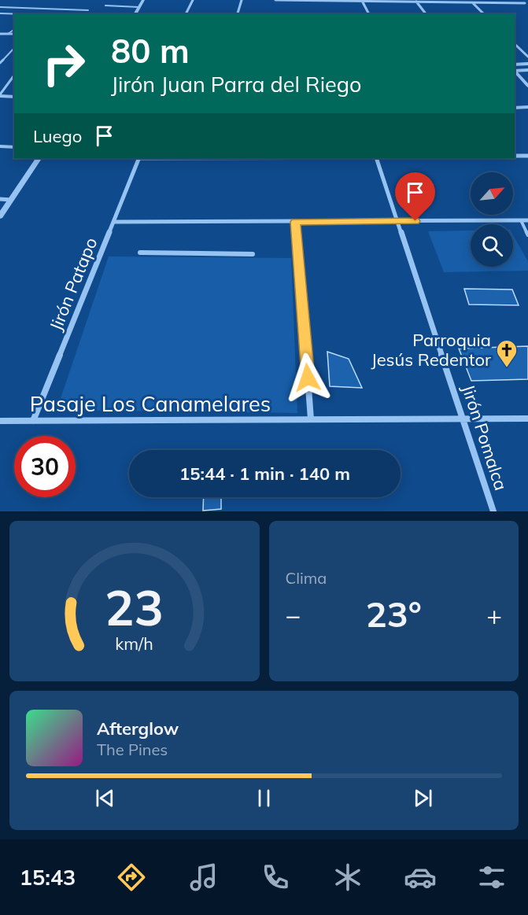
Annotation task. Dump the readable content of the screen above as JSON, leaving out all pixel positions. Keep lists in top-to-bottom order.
{
  "streets": {
    "street": ["Jirón Patapo", "Pasaje Los Canamelares", "Jirón Pomalca"]
  },
  "crossings": [
    ["Jirón Patapo", "Pasaje Los Canamelares"],
    ["Pasaje Los Canamelares", "Jirón Pomalca"]
  ],
  "places": {
    "church": ["Parroquia Jesús Redentor"]
  },
  "north": "top right",
  "page": {
    "turn": ["80 m", "Jirón Juan Parra del Riego"],
    "then": "Luego",
    "limit": "30",
    "trip": "15:44 · 1 min · 140 m",
    "tile": "Clima",
    "heat": ["−", "23°", "+"],
    "song": ["Afterglow", "The Pines"],
    "tabs": "15:43",
    "gauge": ["23", "km/h"]
  }
}
